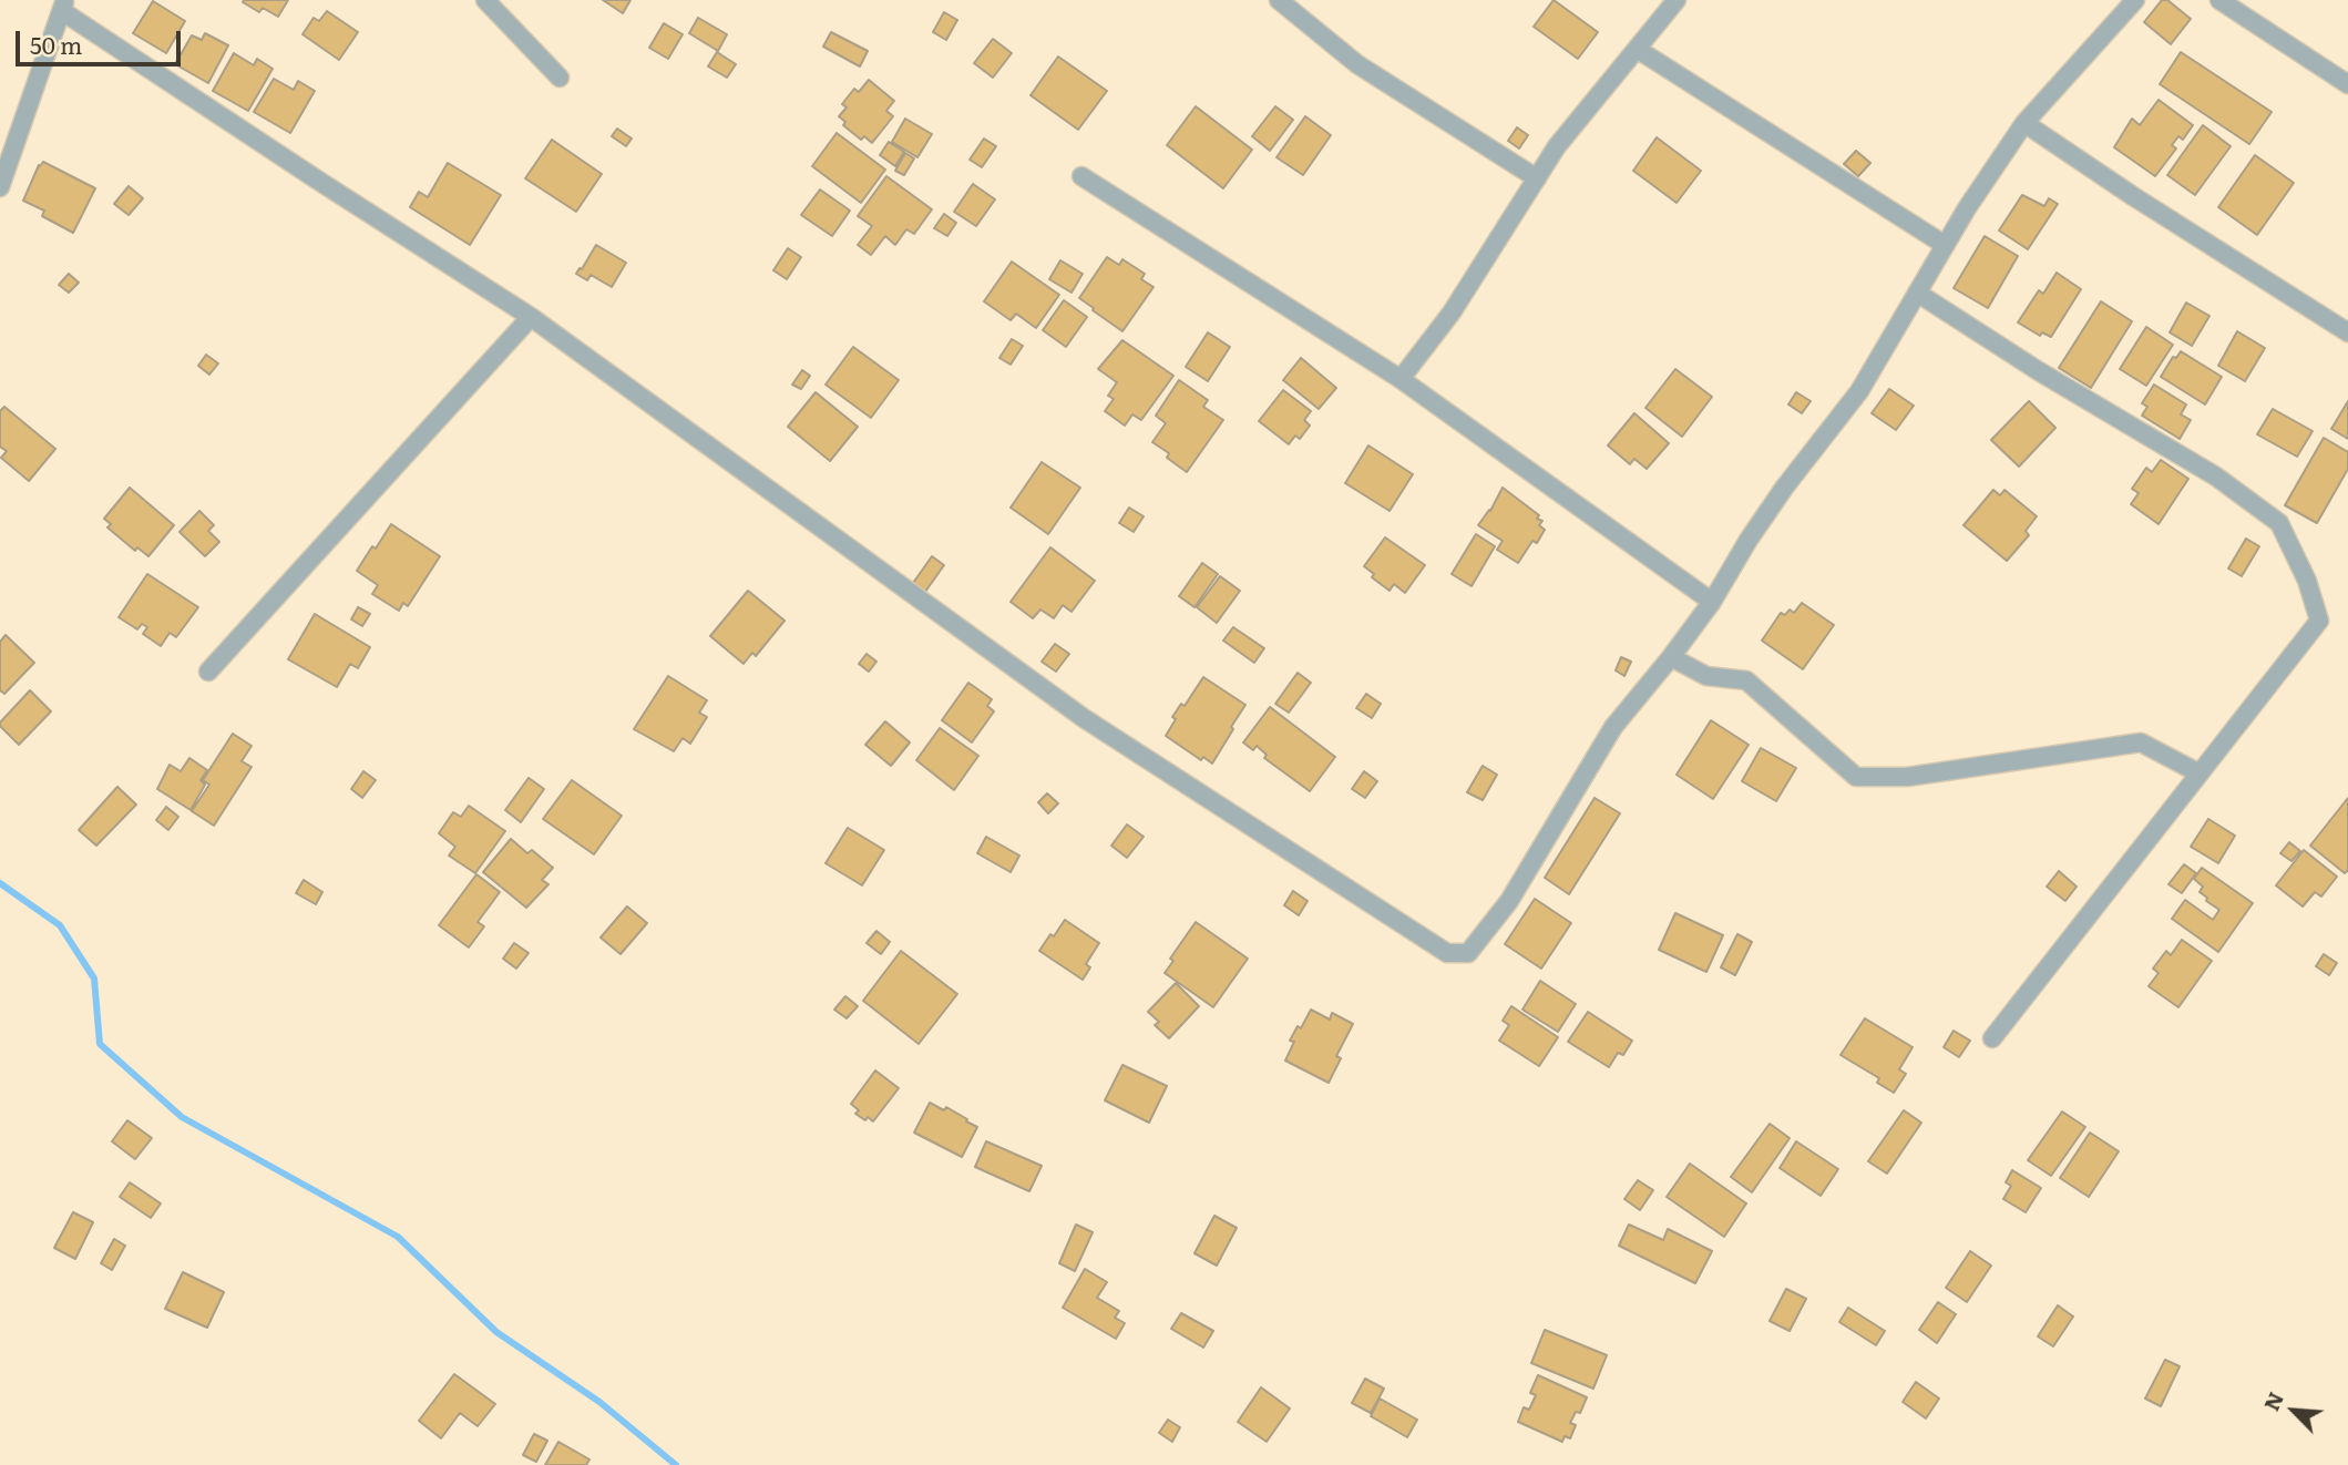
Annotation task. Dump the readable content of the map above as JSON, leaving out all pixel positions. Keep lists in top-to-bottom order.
{
  "scale_bar": "50 m",
  "north": "top left"
}
